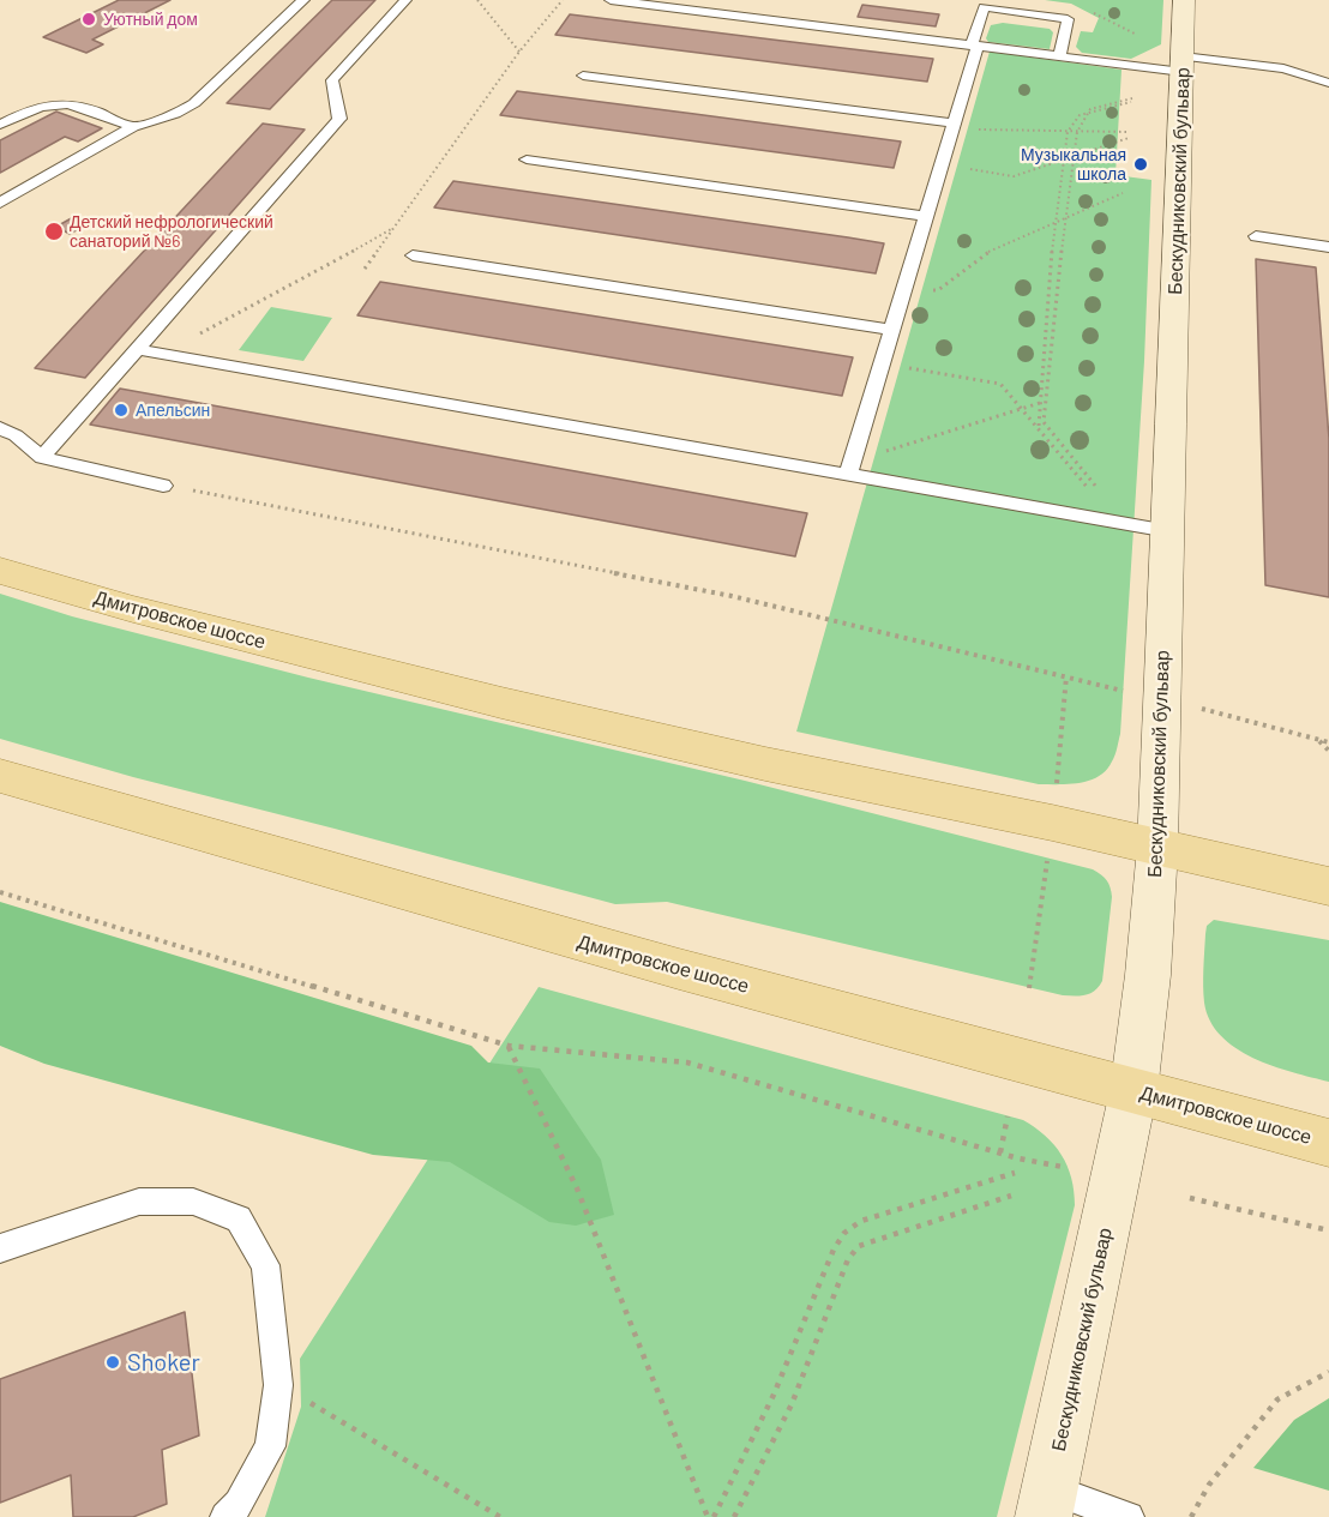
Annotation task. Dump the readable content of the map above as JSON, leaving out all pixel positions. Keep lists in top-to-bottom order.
{
  "streets": {
    "main road": ["Дмитровское шоссе"],
    "street": ["Бескудниковский бульвар"]
  },
  "crossings": [
    ["Бескудниковский бульвар", "Дмитровское шоссе"]
  ],
  "places": [
    "Уютный дом",
    "Музыкальная школа",
    "Детский нефрологический санаторий №6",
    "Апельсин",
    "Shoker"
  ]
}
